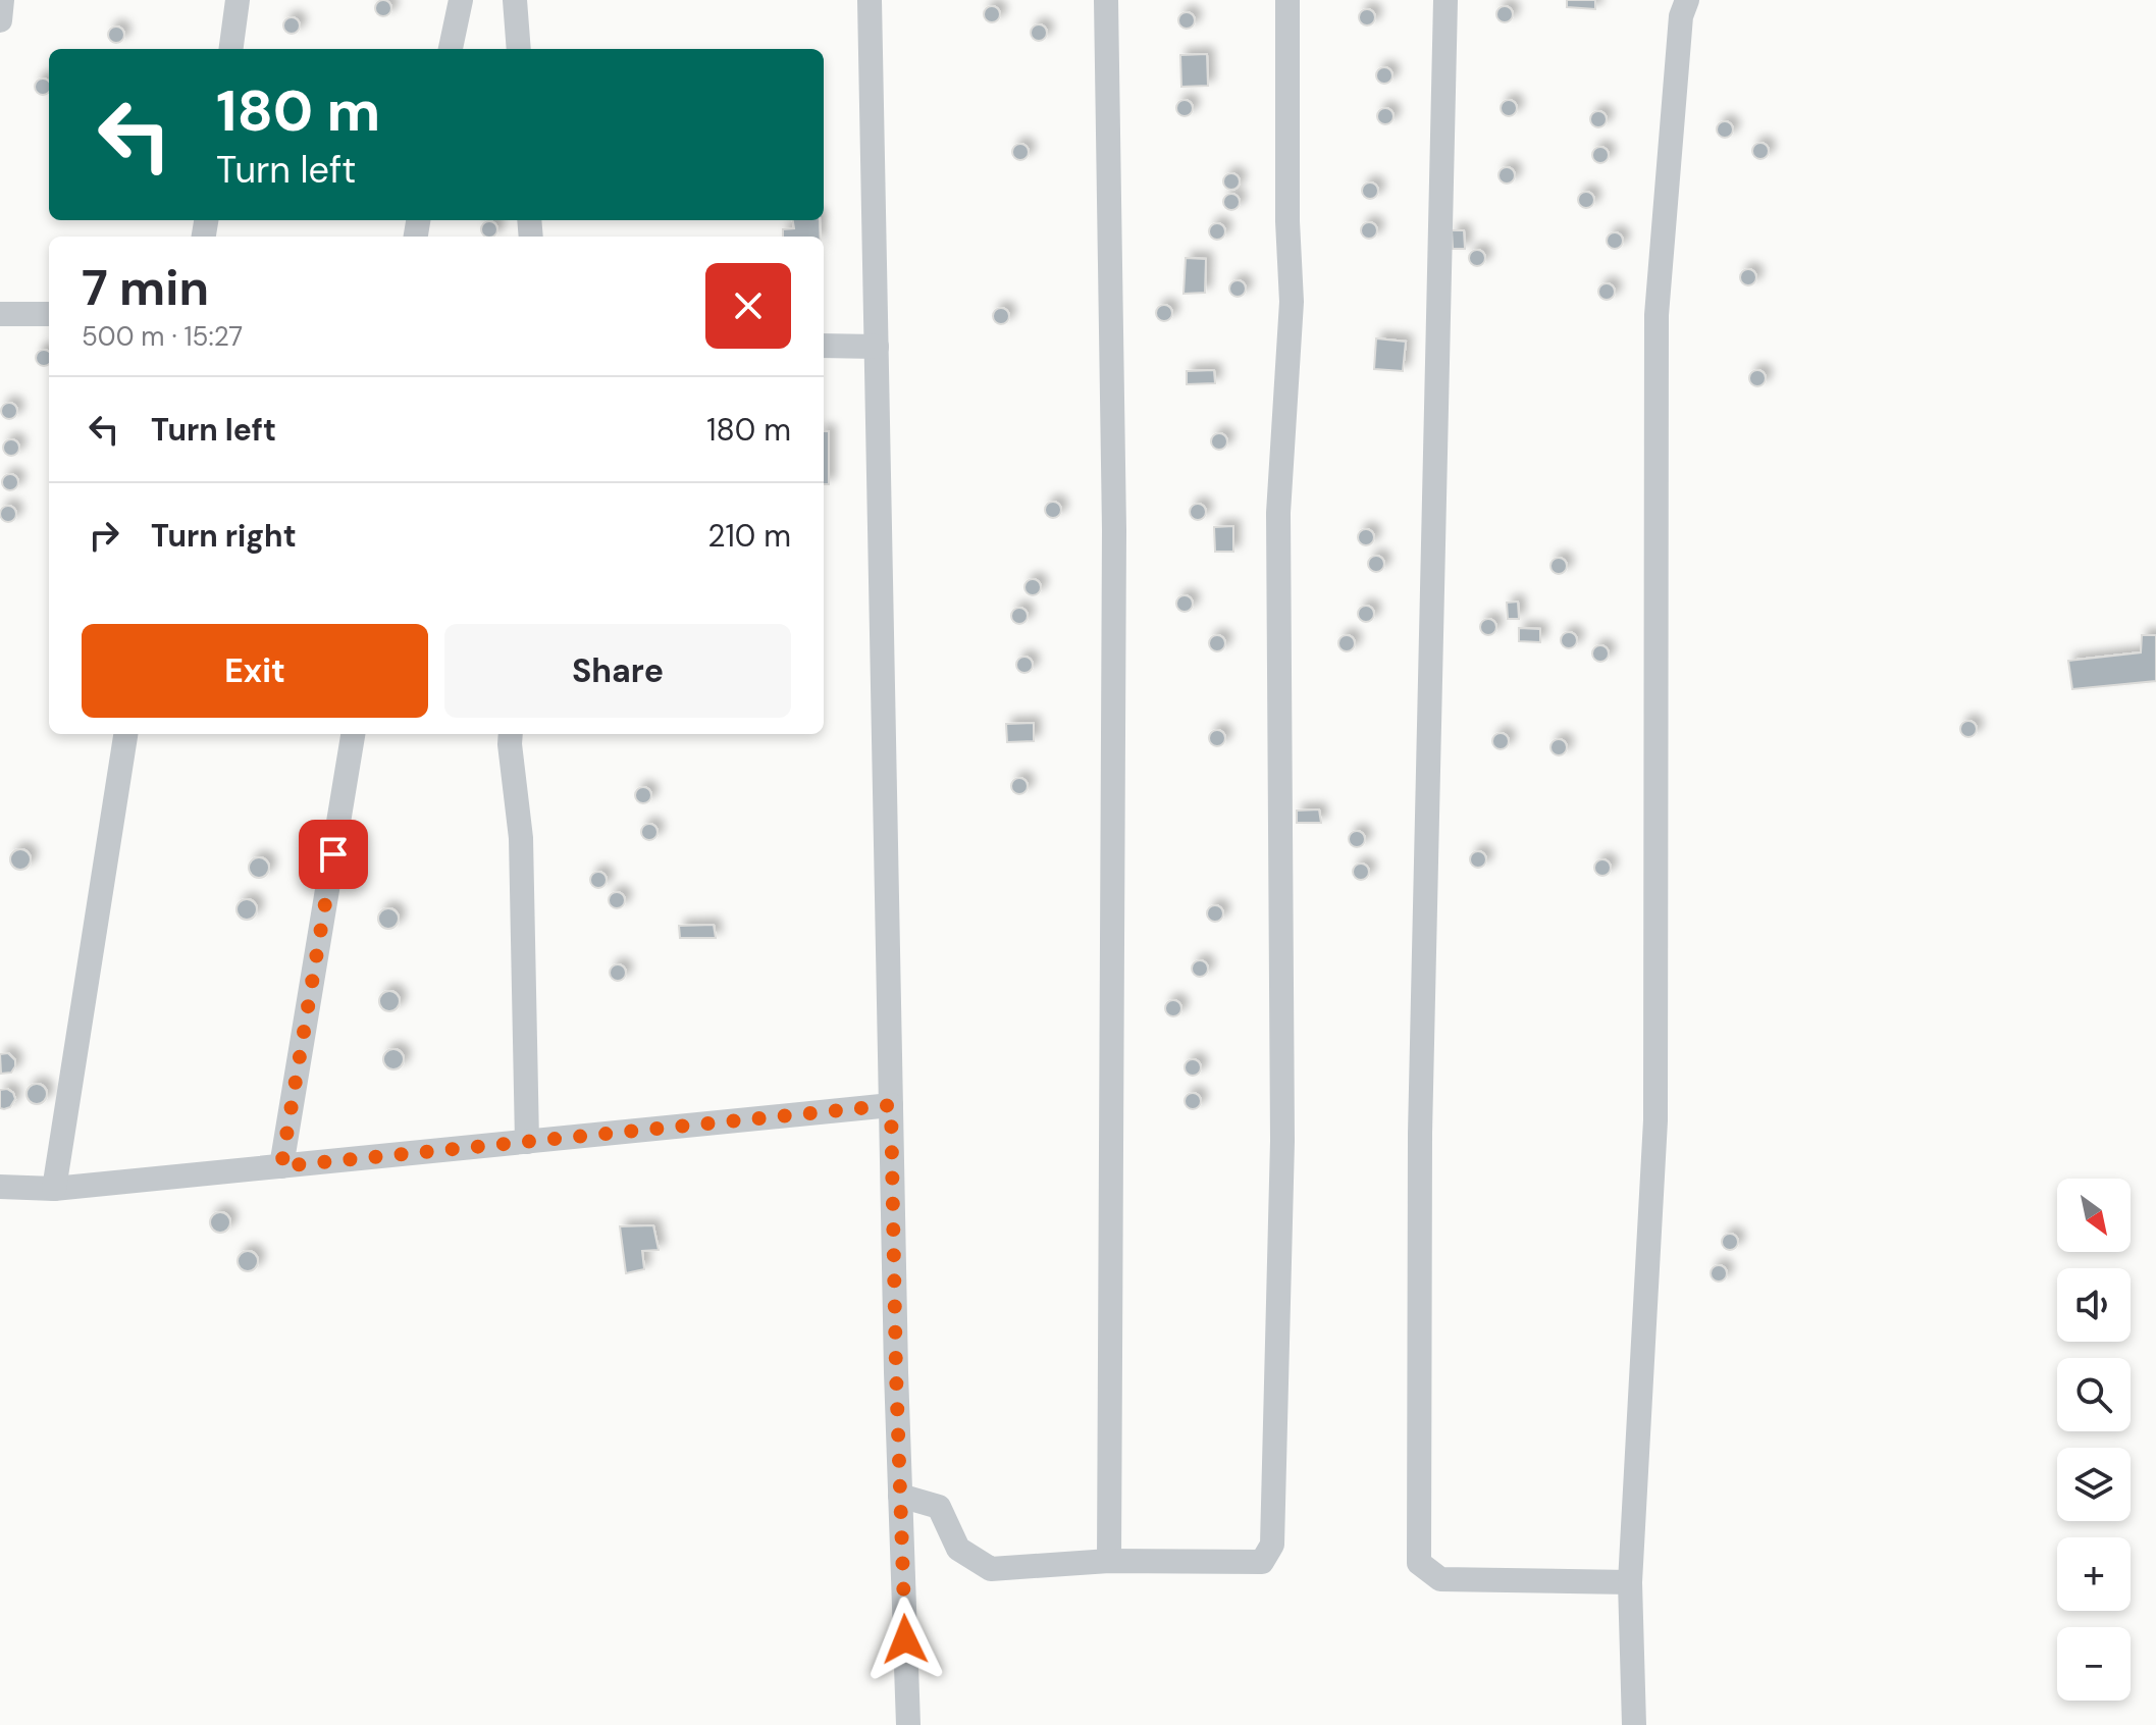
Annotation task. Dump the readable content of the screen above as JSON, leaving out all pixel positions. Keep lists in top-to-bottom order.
{
  "north": "bottom right",
  "page": {
    "turn": ["180 m", "Turn left"],
    "heading": ["7 min", "500 m · 15:27"],
    "list": [
      {
        "name": "Turn left",
        "value": "180 m"
      },
      {
        "name": "Turn right",
        "value": "210 m"
      }
    ],
    "buttons": ["Exit", "Share"],
    "map_buttons": ["+", "−"]
  }
}
